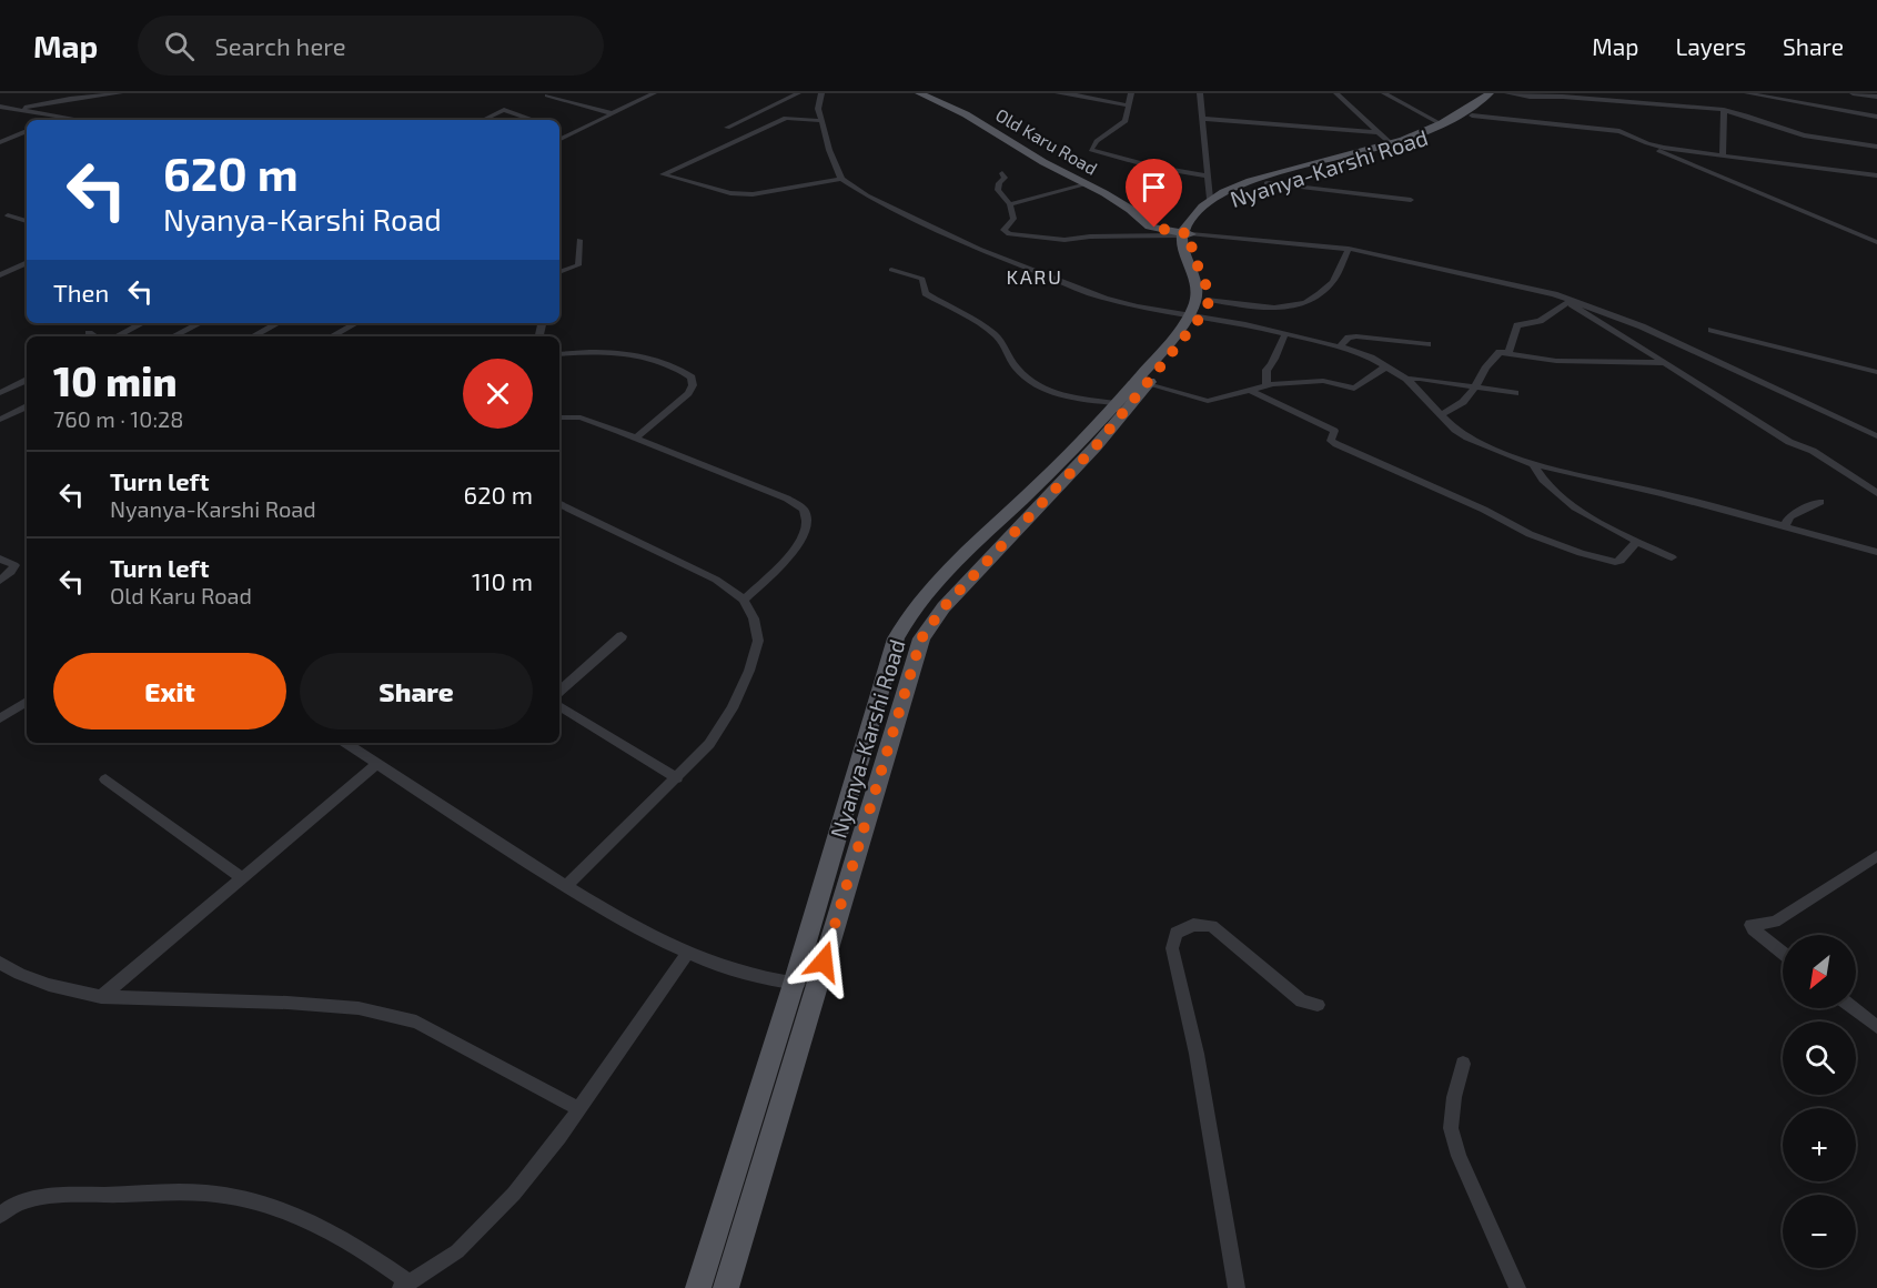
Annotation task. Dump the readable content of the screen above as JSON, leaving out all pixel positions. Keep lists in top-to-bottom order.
{
  "streets": {
    "main road": ["Old Karu Road", "Nyanya-Karshi Road"]
  },
  "crossings": [
    ["Old Karu Road", "Nyanya-Karshi Road"]
  ],
  "districts": ["KARU"],
  "north": "bottom left",
  "page": {
    "header": "Map",
    "search": "Search here",
    "nav": ["Map", "Layers", "Share"],
    "turn": ["620 m", "Nyanya-Karshi Road"],
    "then": "Then",
    "heading": ["10 min", "760 m · 10:28"],
    "list": [
      {
        "name": "Turn left",
        "note": "Nyanya-Karshi Road",
        "value": "620 m"
      },
      {
        "name": "Turn left",
        "note": "Old Karu Road",
        "value": "110 m"
      }
    ],
    "buttons": ["Exit", "Share"],
    "map_buttons": ["+", "−"]
  }
}
